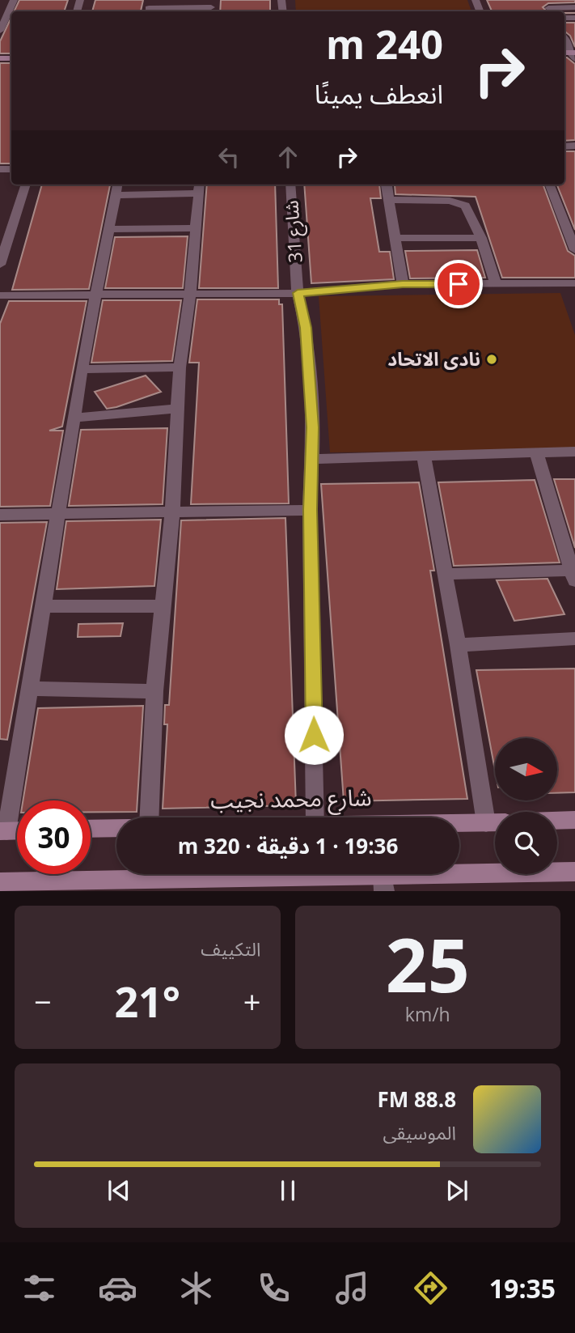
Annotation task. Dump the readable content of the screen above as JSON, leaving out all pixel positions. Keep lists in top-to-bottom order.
{
  "streets": {
    "main road": ["شارع محمد نجيب"],
    "street": ["شارع 31"]
  },
  "places": ["نادى الاتحاد"],
  "north": "right",
  "page": {
    "turn": ["240 m", "انعطف يمينًا"],
    "limit": "30",
    "trip": "19:36 · 1 دقيقة · 320 m",
    "tile": [
      ["25", "km/h"],
      "التكييف"
    ],
    "heat": ["−", "21°", "+"],
    "song": ["88.8 FM", "الموسيقى"],
    "tabs": "19:35"
  }
}
